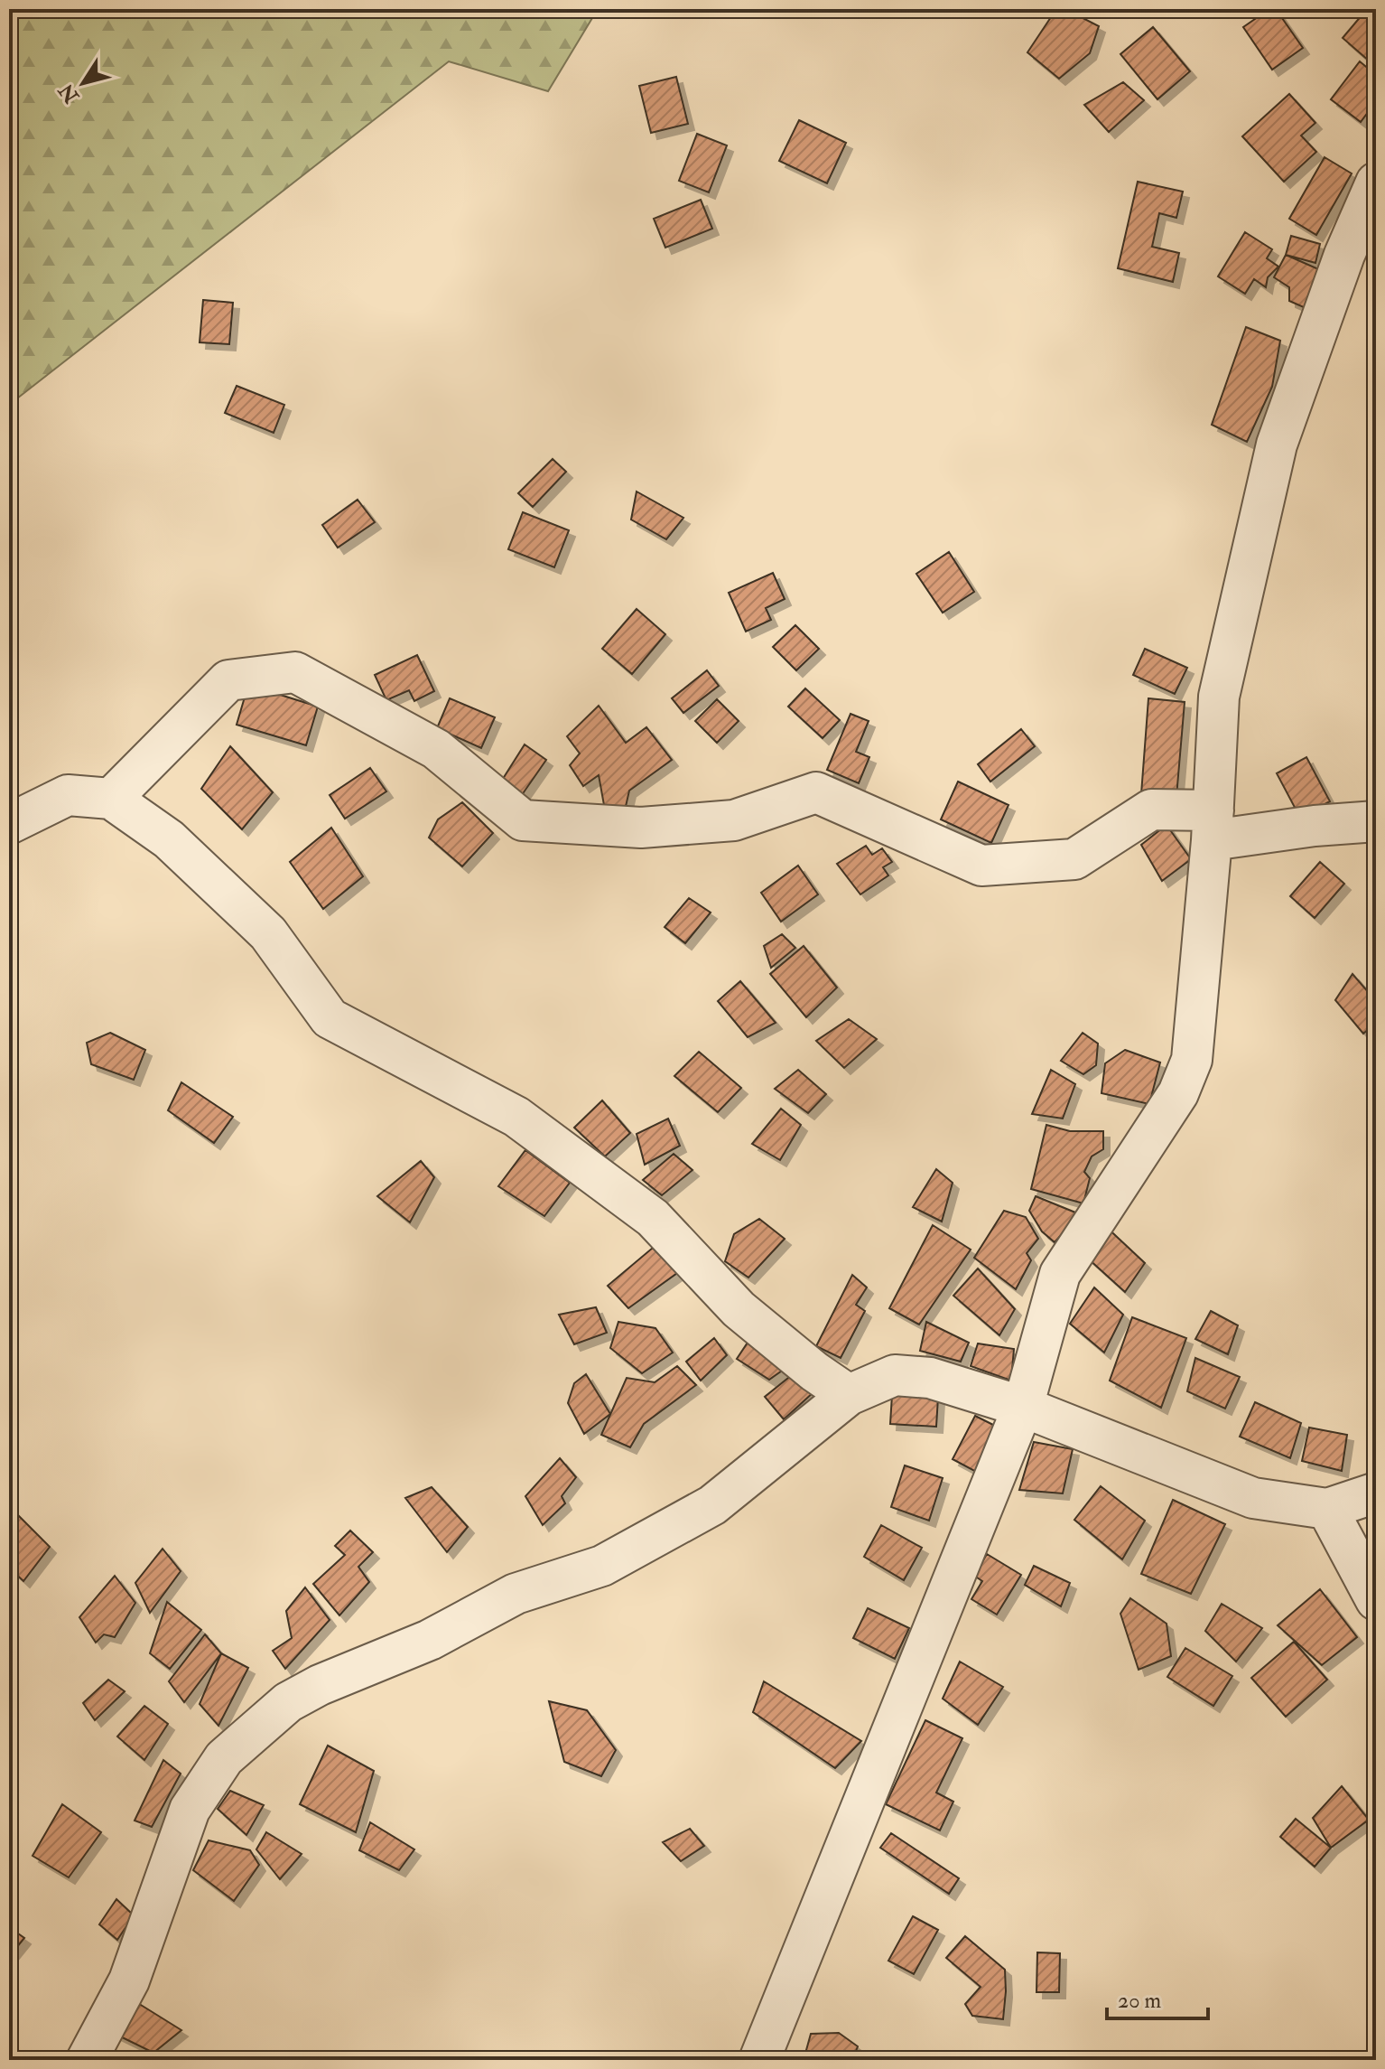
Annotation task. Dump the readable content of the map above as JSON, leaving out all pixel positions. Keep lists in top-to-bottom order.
{
  "scale_bar": "20 m",
  "north": "bottom left"
}
